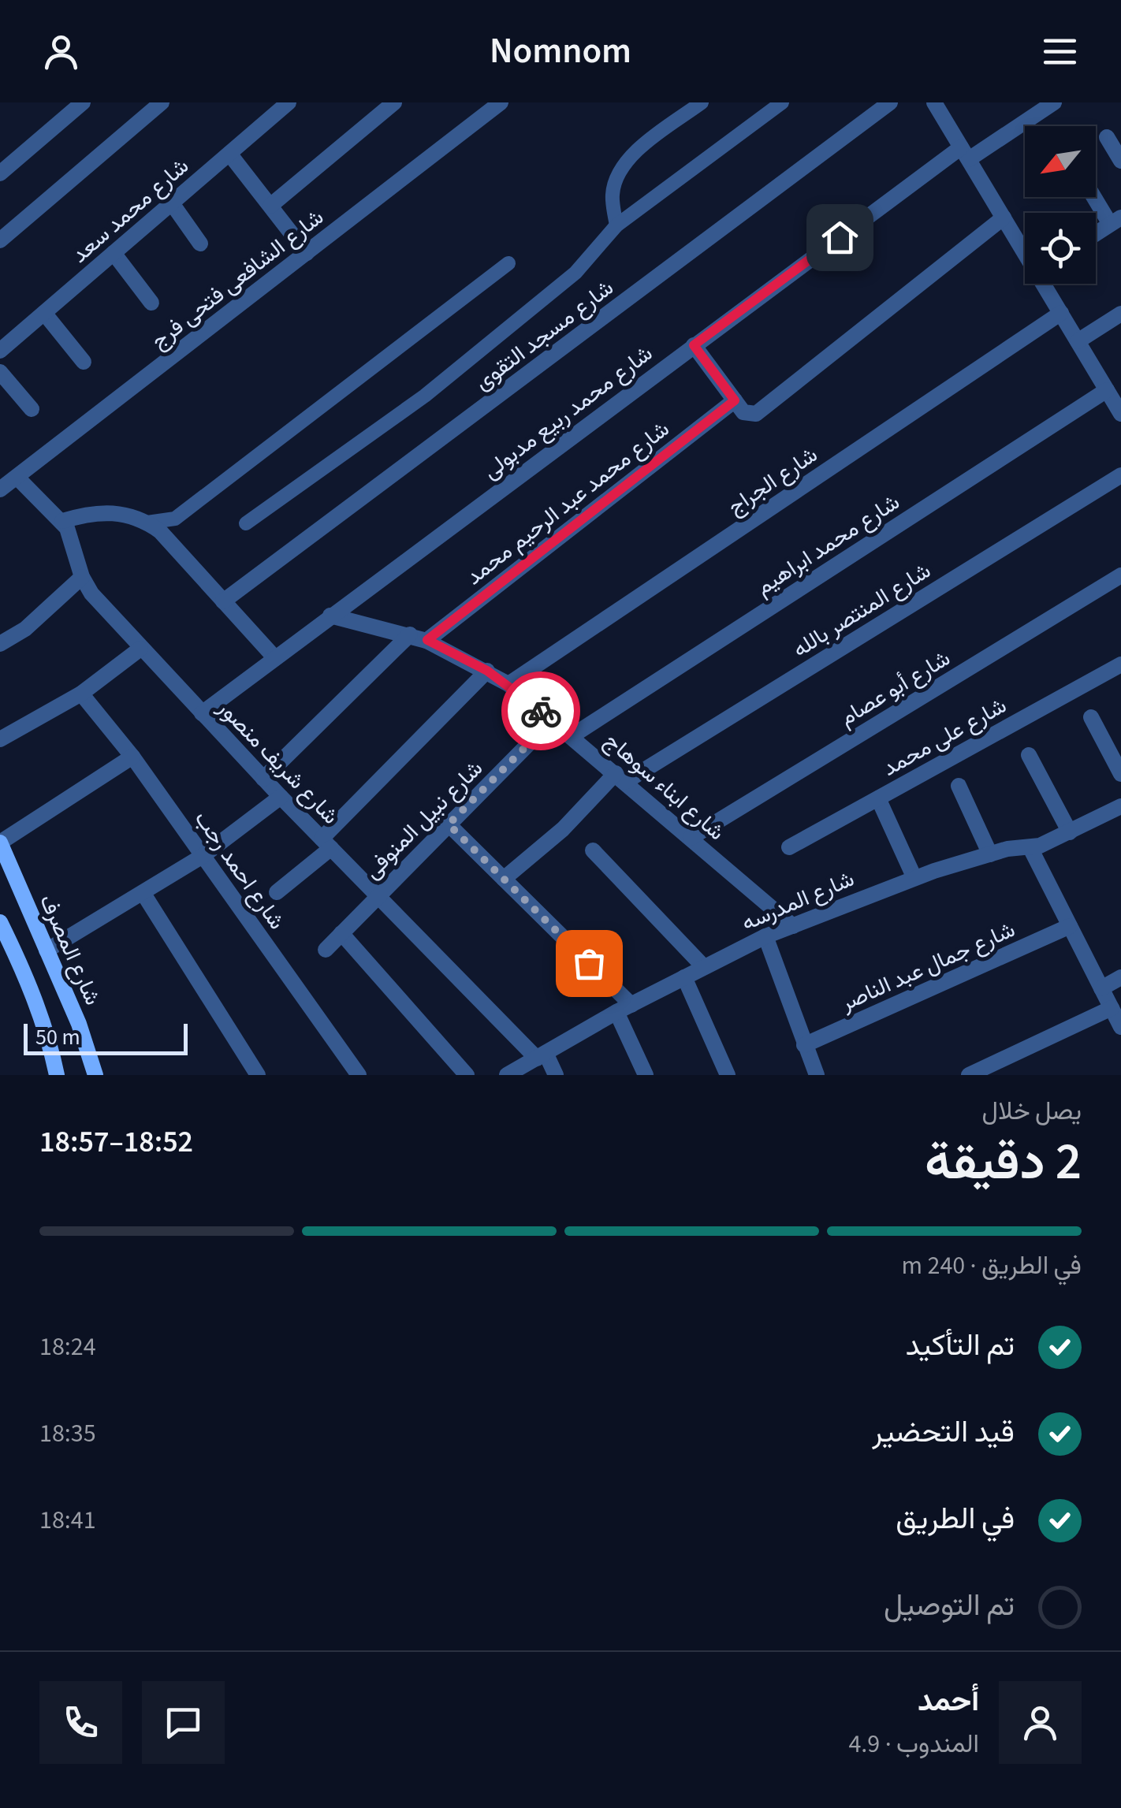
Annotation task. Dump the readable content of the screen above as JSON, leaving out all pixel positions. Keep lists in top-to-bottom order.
{
  "streets": {
    "street": [
      "شارع محمد سعد",
      "شارع الشافعى فتحى فرج",
      "شارع مسجد التقوى",
      "شارع محمد ربيع مدبولى",
      "شارع الجراج",
      "شارع محمد عبد الرحيم محمد",
      "شارع محمد ابراهيم",
      "شارع المنتصر بالله",
      "شارع أبو عصام",
      "شارع على محمد",
      "شارع شريف منصور",
      "شارع ابناء سوهاج",
      "شارع نبيل المنوفى",
      "شارع احمد رجب",
      "شارع المدرسه",
      "شارع المصرف",
      "شارع جمال عبد الناصر"
    ]
  },
  "crossings": [
    ["شارع الشافعى فتحى فرج", "شارع شريف منصور"],
    ["شارع محمد ربيع مدبولى", "شارع شريف منصور"],
    ["شارع محمد ربيع مدبولى", "شارع ابناء سوهاج"],
    ["شارع الجراج", "شارع ابناء سوهاج"],
    ["شارع محمد عبد الرحيم محمد", "شارع ابناء سوهاج"],
    ["شارع محمد ابراهيم", "شارع ابناء سوهاج"],
    ["شارع المنتصر بالله", "شارع ابناء سوهاج"],
    ["شارع أبو عصام", "شارع ابناء سوهاج"],
    ["شارع شريف منصور", "شارع نبيل المنوفى"],
    ["شارع شريف منصور", "شارع المدرسه"],
    ["شارع ابناء سوهاج", "شارع نبيل المنوفى"],
    ["شارع ابناء سوهاج", "شارع المدرسه"]
  ],
  "scale_bar": "50 m",
  "north": "bottom left",
  "page": {
    "header": "Nomnom",
    "scale": "50 m",
    "heading": ["2 دقيقة", "يصل خلال", "18:52–18:57"],
    "panel": ["أحمد", "المندوب · 4.9"],
    "bar": "في الطريق · 240 m",
    "list": [
      ["تم التأكيد", "18:24"],
      ["قيد التحضير", "18:35"],
      ["في الطريق", "18:41"],
      "تم التوصيل"
    ]
  }
}
